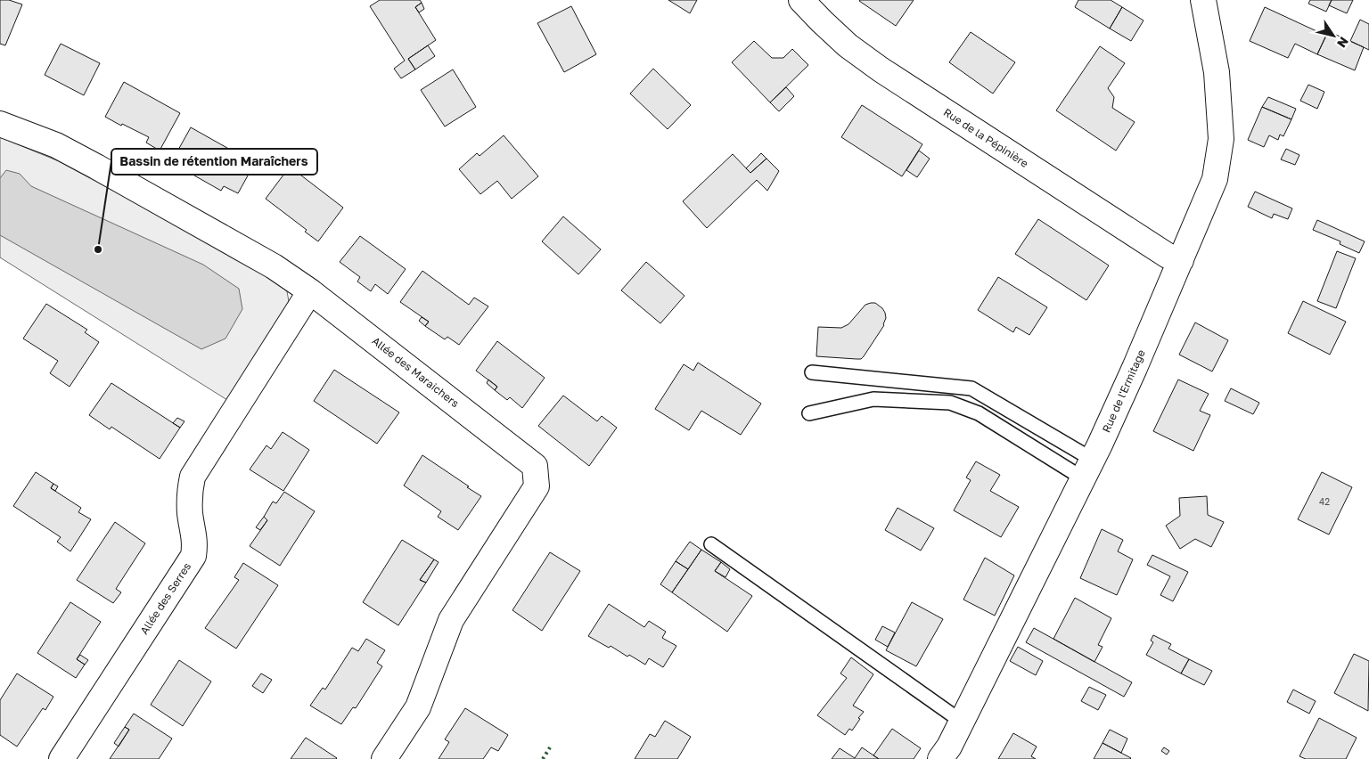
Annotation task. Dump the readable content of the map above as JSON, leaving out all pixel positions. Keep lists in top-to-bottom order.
{
  "streets": {
    "street": [
      "Rue de la Pépinière",
      "Allée des Maraichers",
      "Rue de l'Ermitage",
      "Allée des Serres"
    ]
  },
  "crossings": [
    ["Rue de la Pépinière", "Rue de l'Ermitage"],
    ["Allée des Maraichers", "Allée des Serres"]
  ],
  "places": ["Bassin de rétention Maraîchers"],
  "house_numbers": ["42"],
  "north": "bottom right"
}
